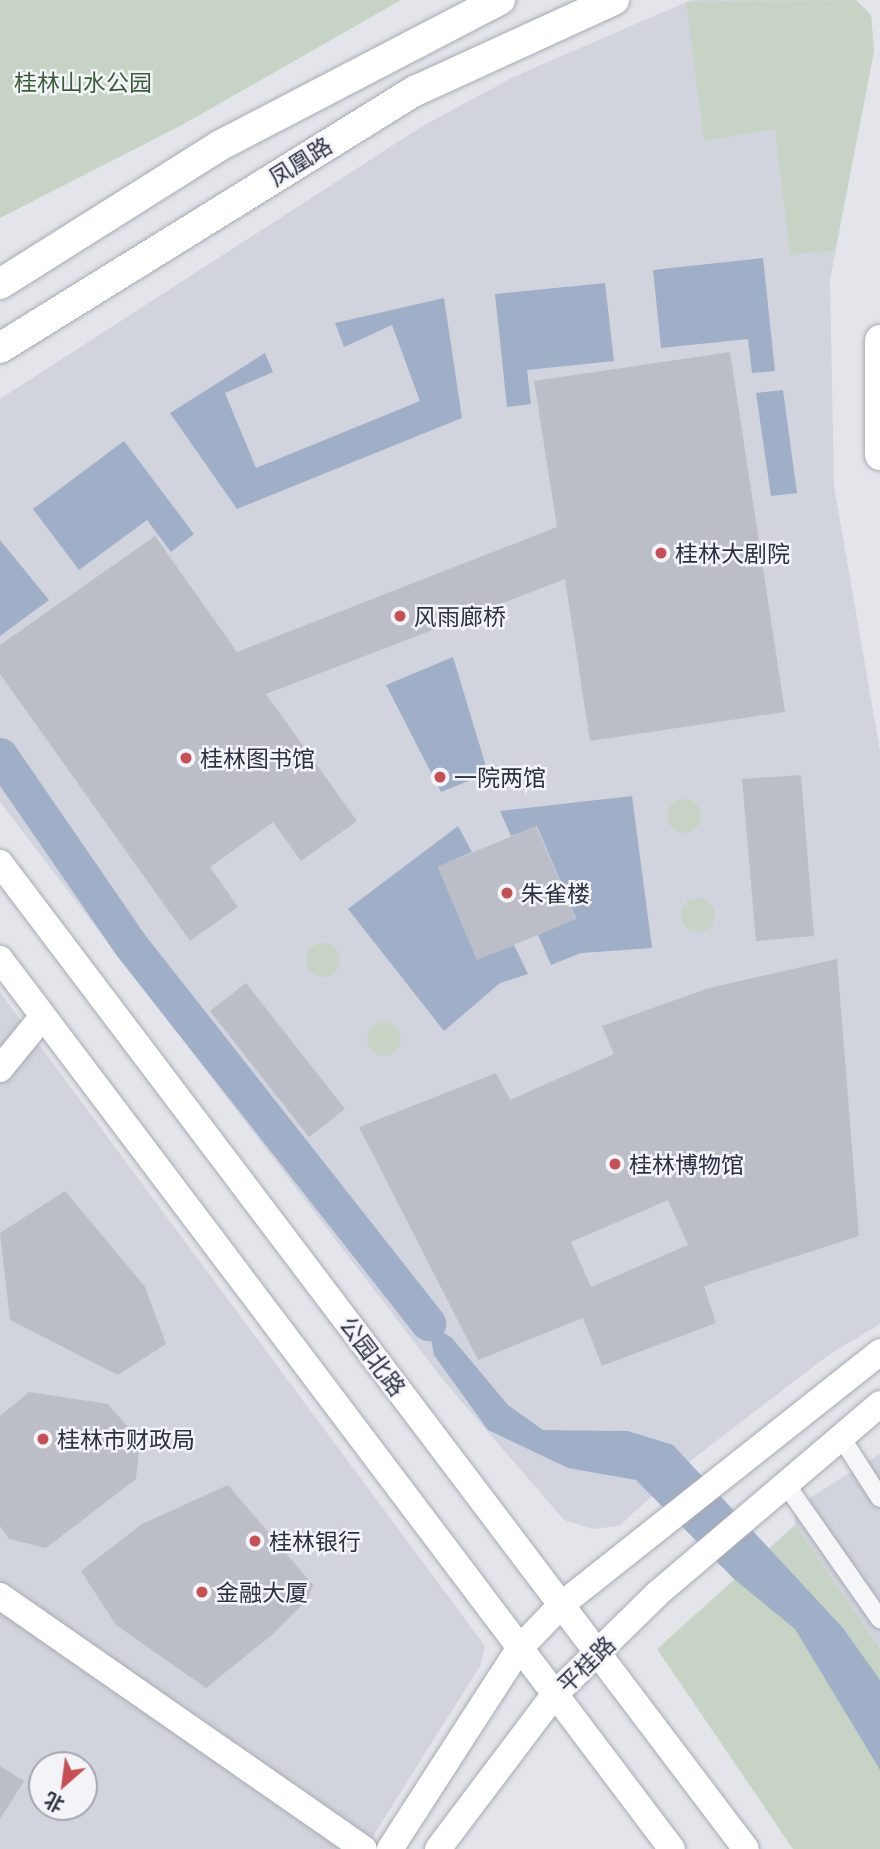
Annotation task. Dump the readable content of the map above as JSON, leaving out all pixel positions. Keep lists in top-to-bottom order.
{
  "streets": {
    "main road": ["凤凰路", "公园北路", "平桂路"]
  },
  "crossings": [
    ["公园北路", "平桂路"]
  ],
  "parks": ["桂林山水公园"],
  "places": [
    "桂林大剧院",
    "风雨廊桥",
    "桂林图书馆",
    "一院两馆",
    "朱雀楼",
    "桂林博物馆",
    "桂林市财政局",
    "桂林银行",
    "金融大厦"
  ],
  "north": "bottom left"
}
